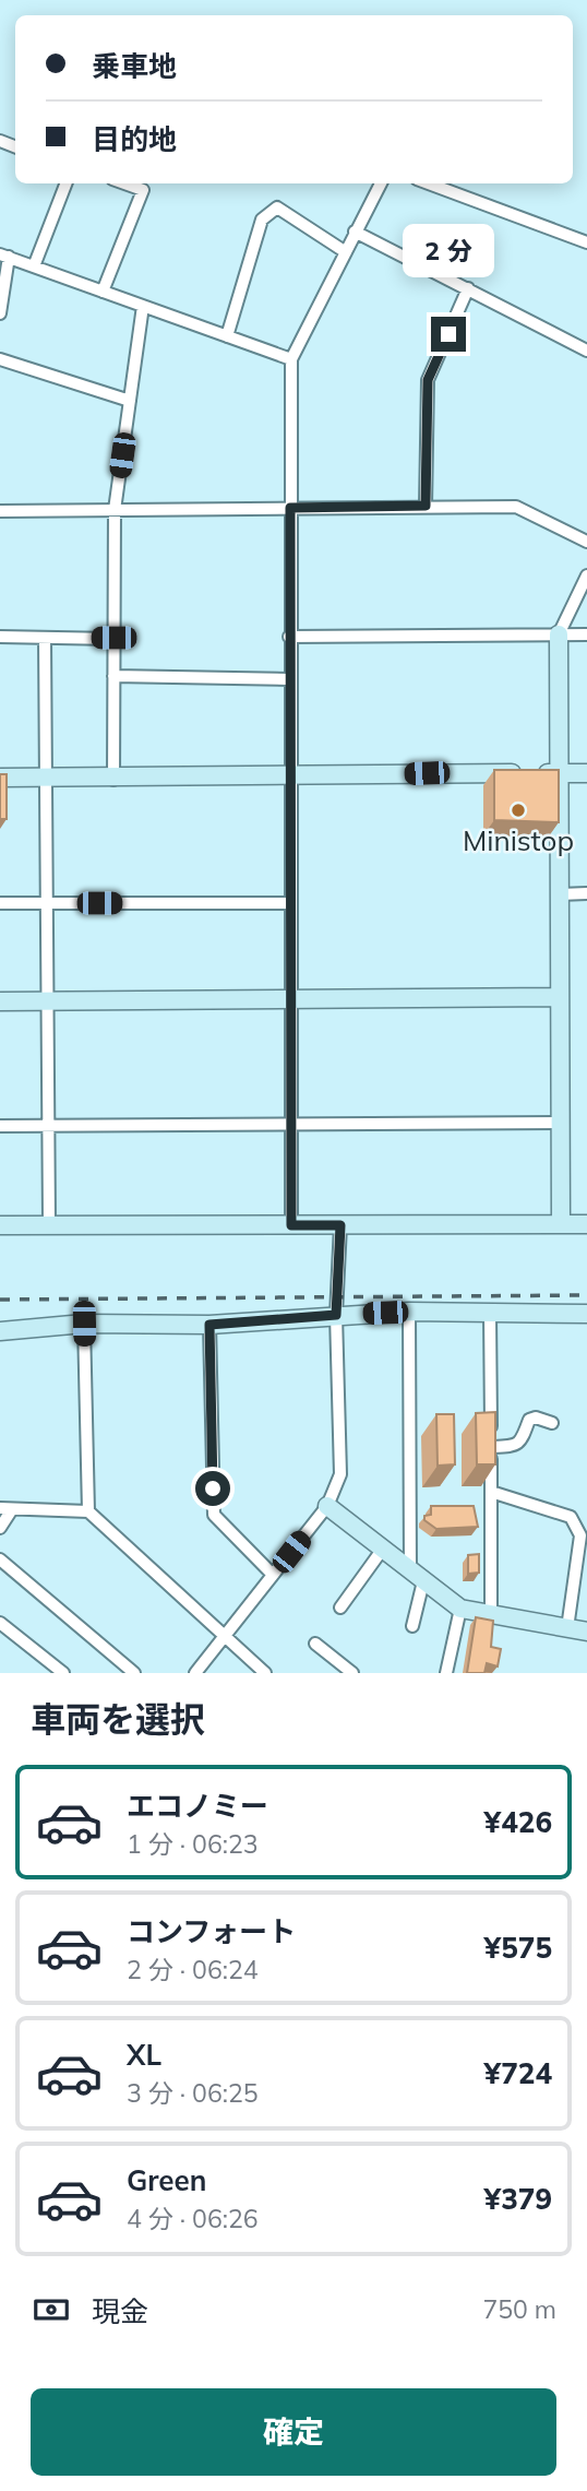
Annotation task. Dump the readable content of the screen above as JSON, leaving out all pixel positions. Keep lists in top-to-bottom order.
{
  "places": ["Ministop"],
  "page": {
    "banner": ["乗車地", "目的地"],
    "bubble": "2 分",
    "heading": "車両を選択",
    "list": [
      {
        "name": "エコノミー",
        "note": "1 分 · 06:23",
        "value": "¥426"
      },
      {
        "name": "コンフォート",
        "note": "2 分 · 06:24",
        "value": "¥575"
      },
      {
        "name": "XL",
        "note": "3 分 · 06:25",
        "value": "¥724"
      },
      {
        "name": "Green",
        "note": "4 分 · 06:26",
        "value": "¥379"
      }
    ],
    "pay": ["現金", "750 m"],
    "buttons": "確定"
  }
}
